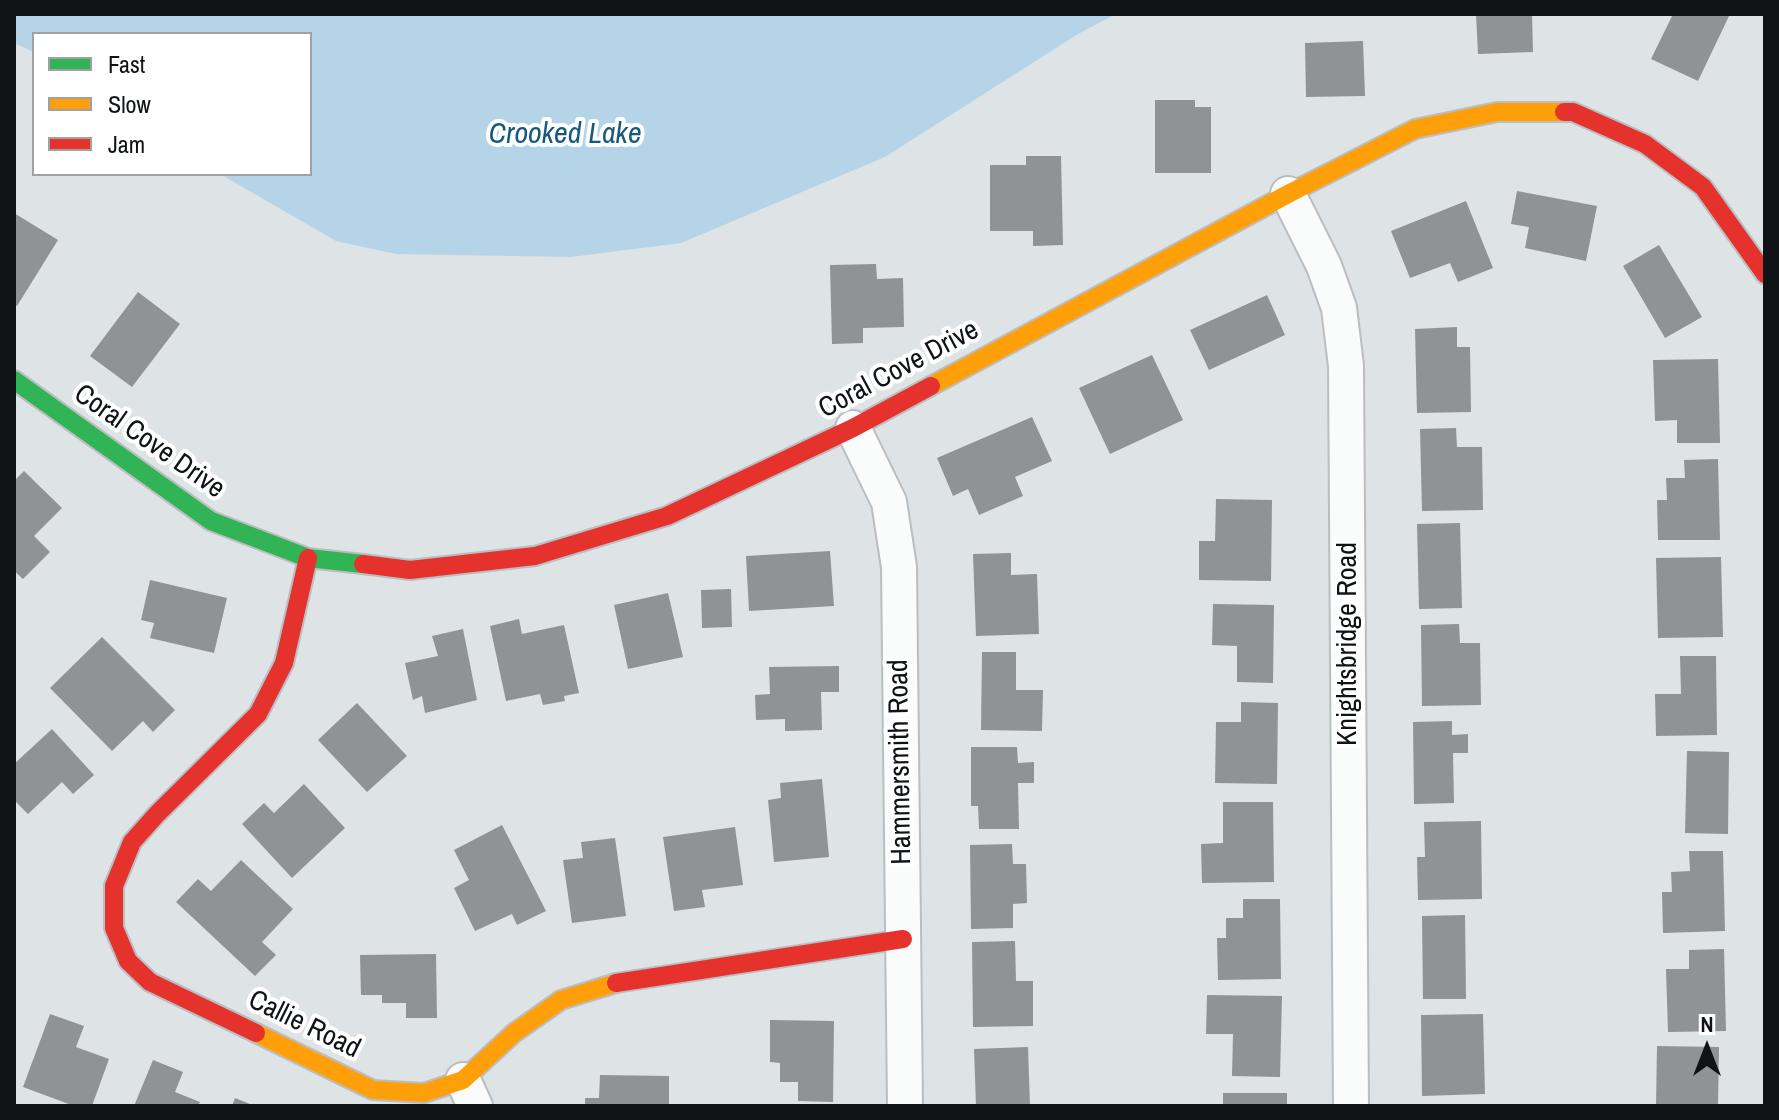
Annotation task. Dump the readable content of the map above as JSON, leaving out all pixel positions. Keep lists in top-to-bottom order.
{
  "streets": {
    "street": [
      "Coral Cove Drive",
      "Knightsbridge Road",
      "Hammersmith Road",
      "Callie Road"
    ]
  },
  "crossings": [
    ["Coral Cove Drive", "Knightsbridge Road"],
    ["Coral Cove Drive", "Hammersmith Road"],
    ["Coral Cove Drive", "Callie Road"],
    ["Hammersmith Road", "Callie Road"]
  ],
  "water": ["Crooked Lake"],
  "legend": ["Fast", "Slow", "Jam"],
  "north": "top"
}
